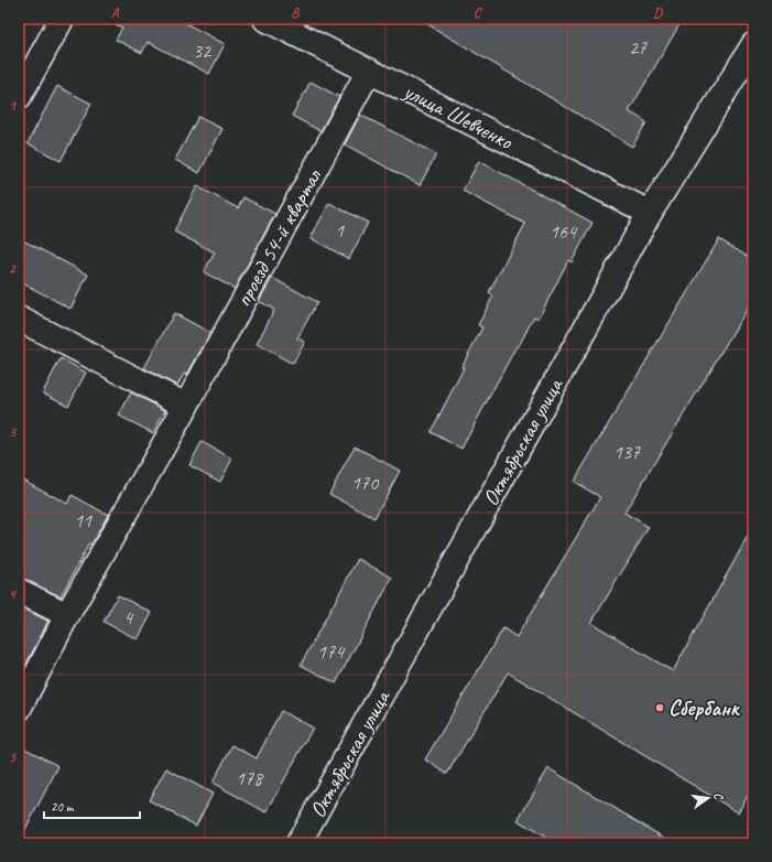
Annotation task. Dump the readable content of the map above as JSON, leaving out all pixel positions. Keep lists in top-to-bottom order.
{
  "streets": {
    "street": ["улица Шевченко", "проезд 54-й квартал", "Октябрьская улица"]
  },
  "crossings": [
    ["улица Шевченко", "проезд 54-й квартал"],
    ["улица Шевченко", "Октябрьская улица"]
  ],
  "places": ["Сбербанк"],
  "house_numbers": [
    "27",
    "32",
    "1",
    "164",
    "137",
    "170",
    "11",
    "4",
    "174",
    "178"
  ],
  "scale_bar": "20 m",
  "north": "right",
  "grid": {
    "columns": [
      "A",
      "B",
      "C",
      "D"
    ],
    "rows": [
      "1",
      "2",
      "3",
      "4",
      "5"
    ]
  }
}
